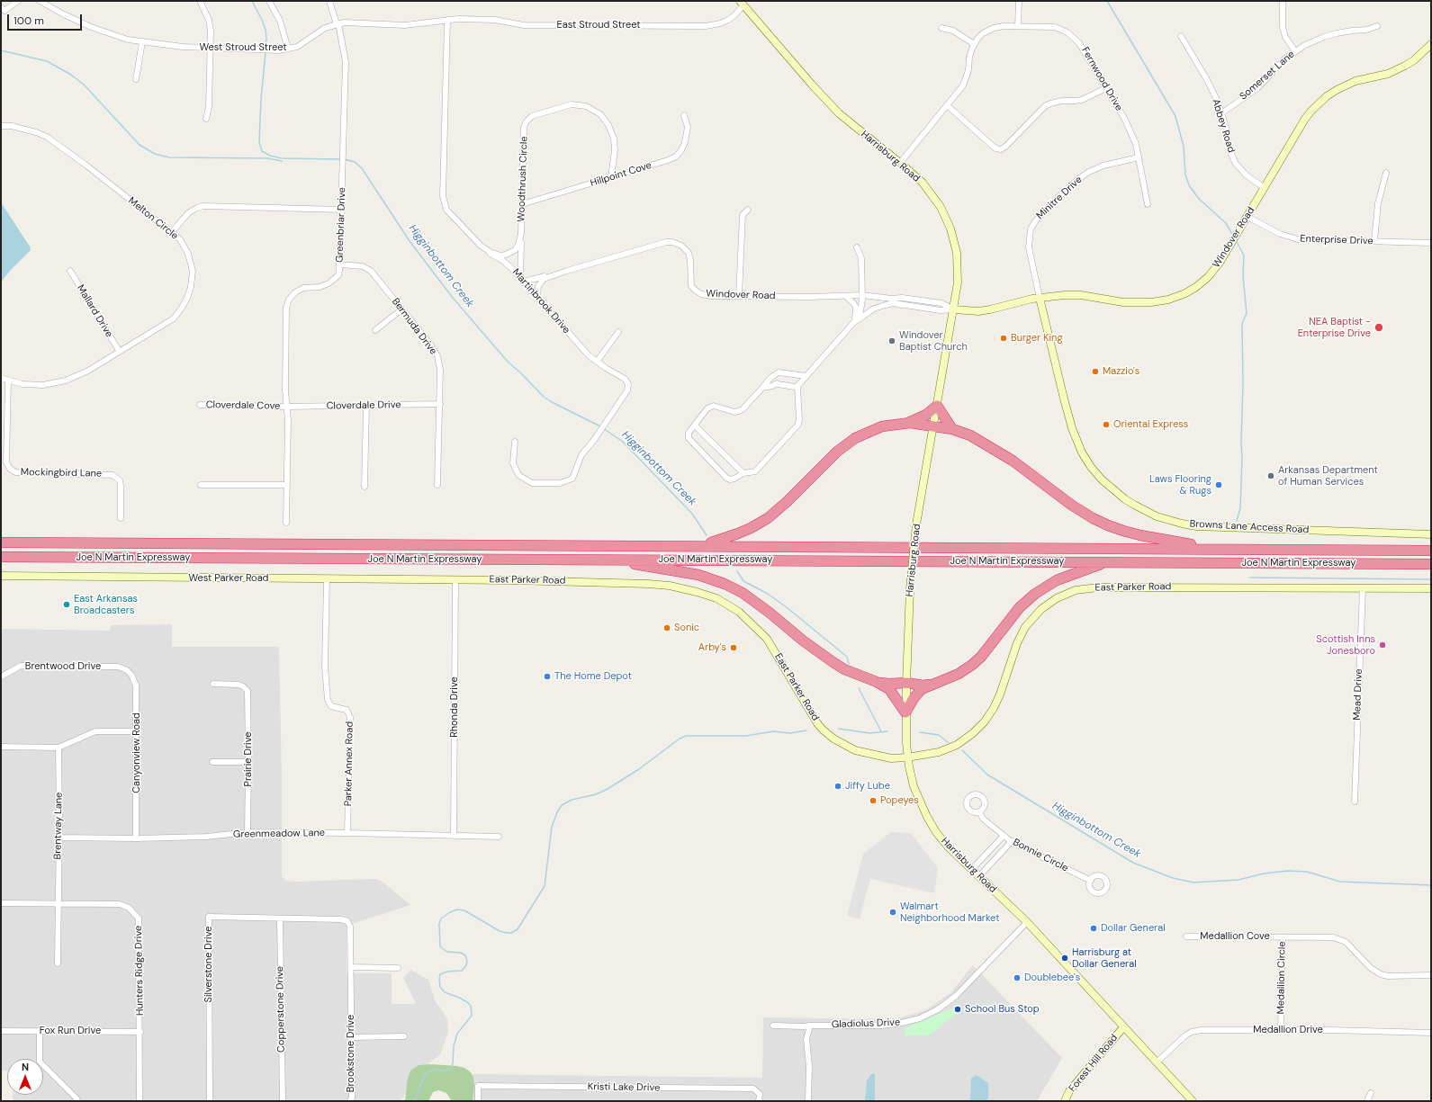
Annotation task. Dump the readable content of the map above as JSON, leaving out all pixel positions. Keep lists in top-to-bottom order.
{
  "streets": {
    "highway": ["Joe N Martin Expressway"],
    "street": [
      "East Stroud Street",
      "West Stroud Street",
      "Somerset Lane",
      "Fernwood Drive",
      "Abbey Road",
      "Harrisburg Road",
      "Hillpoint Cove",
      "Woodthrush Circle",
      "Minitre Drive",
      "Melton Circle",
      "Greenbriar Drive",
      "Windover Road",
      "Enterprise Drive",
      "Martinbrook Drive",
      "Mallard Drive",
      "Bermuda Drive",
      "Cloverdale Cove",
      "Cloverdale Drive",
      "Mockingbird Lane",
      "Browns Lane Access Road",
      "West Parker Road",
      "East Parker Road",
      "Brentwood Drive",
      "Mead Drive",
      "Rhonda Drive",
      "Canyonview Road",
      "Prairie Drive",
      "Parker Annex Road",
      "Brentway Lane",
      "Greenmeadow Lane",
      "Bonnie Circle",
      "Medallion Cove",
      "Silverstone Drive",
      "Hunters Ridge Drive",
      "Medallion Circle",
      "Copperstone Drive",
      "Gladiolus Drive",
      "Medallion Drive",
      "Fox Run Drive",
      "Brookstone Drive",
      "Forest Hill Road",
      "Kristi Lake Drive"
    ]
  },
  "crossings": [
    ["East Stroud Street", "West Stroud Street"],
    ["East Stroud Street", "Harrisburg Road"],
    ["East Stroud Street", "Martinbrook Drive"],
    ["West Stroud Street", "Greenbriar Drive"],
    ["West Stroud Street", "Martinbrook Drive"],
    ["Somerset Lane", "Abbey Road"],
    ["Fernwood Drive", "Minitre Drive"],
    ["Abbey Road", "Windover Road"],
    ["Harrisburg Road", "Windover Road"],
    ["Harrisburg Road", "East Parker Road"],
    ["Harrisburg Road", "Gladiolus Drive"],
    ["Harrisburg Road", "Medallion Drive"],
    ["Harrisburg Road", "Forest Hill Road"],
    ["Hillpoint Cove", "Woodthrush Circle"],
    ["Woodthrush Circle", "Windover Road"],
    ["Woodthrush Circle", "Martinbrook Drive"],
    ["Minitre Drive", "Windover Road"],
    ["Minitre Drive", "Browns Lane Access Road"],
    ["Melton Circle", "Mallard Drive"],
    ["Melton Circle", "Mockingbird Lane"],
    ["Greenbriar Drive", "Bermuda Drive"],
    ["Greenbriar Drive", "Cloverdale Cove"],
    ["Greenbriar Drive", "Cloverdale Drive"],
    ["Windover Road", "Enterprise Drive"],
    ["Windover Road", "Martinbrook Drive"],
    ["Windover Road", "Browns Lane Access Road"],
    ["Bermuda Drive", "Cloverdale Drive"],
    ["Cloverdale Cove", "Cloverdale Drive"],
    ["West Parker Road", "East Parker Road"],
    ["West Parker Road", "Rhonda Drive"],
    ["West Parker Road", "Parker Annex Road"],
    ["East Parker Road", "Mead Drive"],
    ["East Parker Road", "Rhonda Drive"],
    ["Brentwood Drive", "Canyonview Road"],
    ["Rhonda Drive", "Greenmeadow Lane"],
    ["Canyonview Road", "Greenmeadow Lane"],
    ["Prairie Drive", "Greenmeadow Lane"],
    ["Parker Annex Road", "Greenmeadow Lane"],
    ["Brentway Lane", "Greenmeadow Lane"],
    ["Brentway Lane", "Hunters Ridge Drive"],
    ["Medallion Cove", "Medallion Circle"],
    ["Silverstone Drive", "Copperstone Drive"],
    ["Silverstone Drive", "Brookstone Drive"],
    ["Hunters Ridge Drive", "Fox Run Drive"],
    ["Medallion Circle", "Medallion Drive"]
  ],
  "water": ["Higginbottom Creek"],
  "places": [
    "NEA Baptist - Enterprise Drive",
    "Burger King",
    "Windover Baptist Church",
    "Mazzio's",
    "Oriental Express",
    "Arkansas Department of Human Services",
    "Laws Flooring & Rugs",
    "East Arkansas Broadcasters",
    "Sonic",
    "Scottish Inns Jonesboro",
    "Arby's",
    "The Home Depot",
    "Jiffy Lube",
    "Popeyes",
    "Walmart Neighborhood Market",
    "Dollar General",
    "Harrisburg at Dollar General",
    "Doublebee's",
    "School Bus Stop"
  ],
  "scale_bar": "100 m",
  "north": "top"
}
